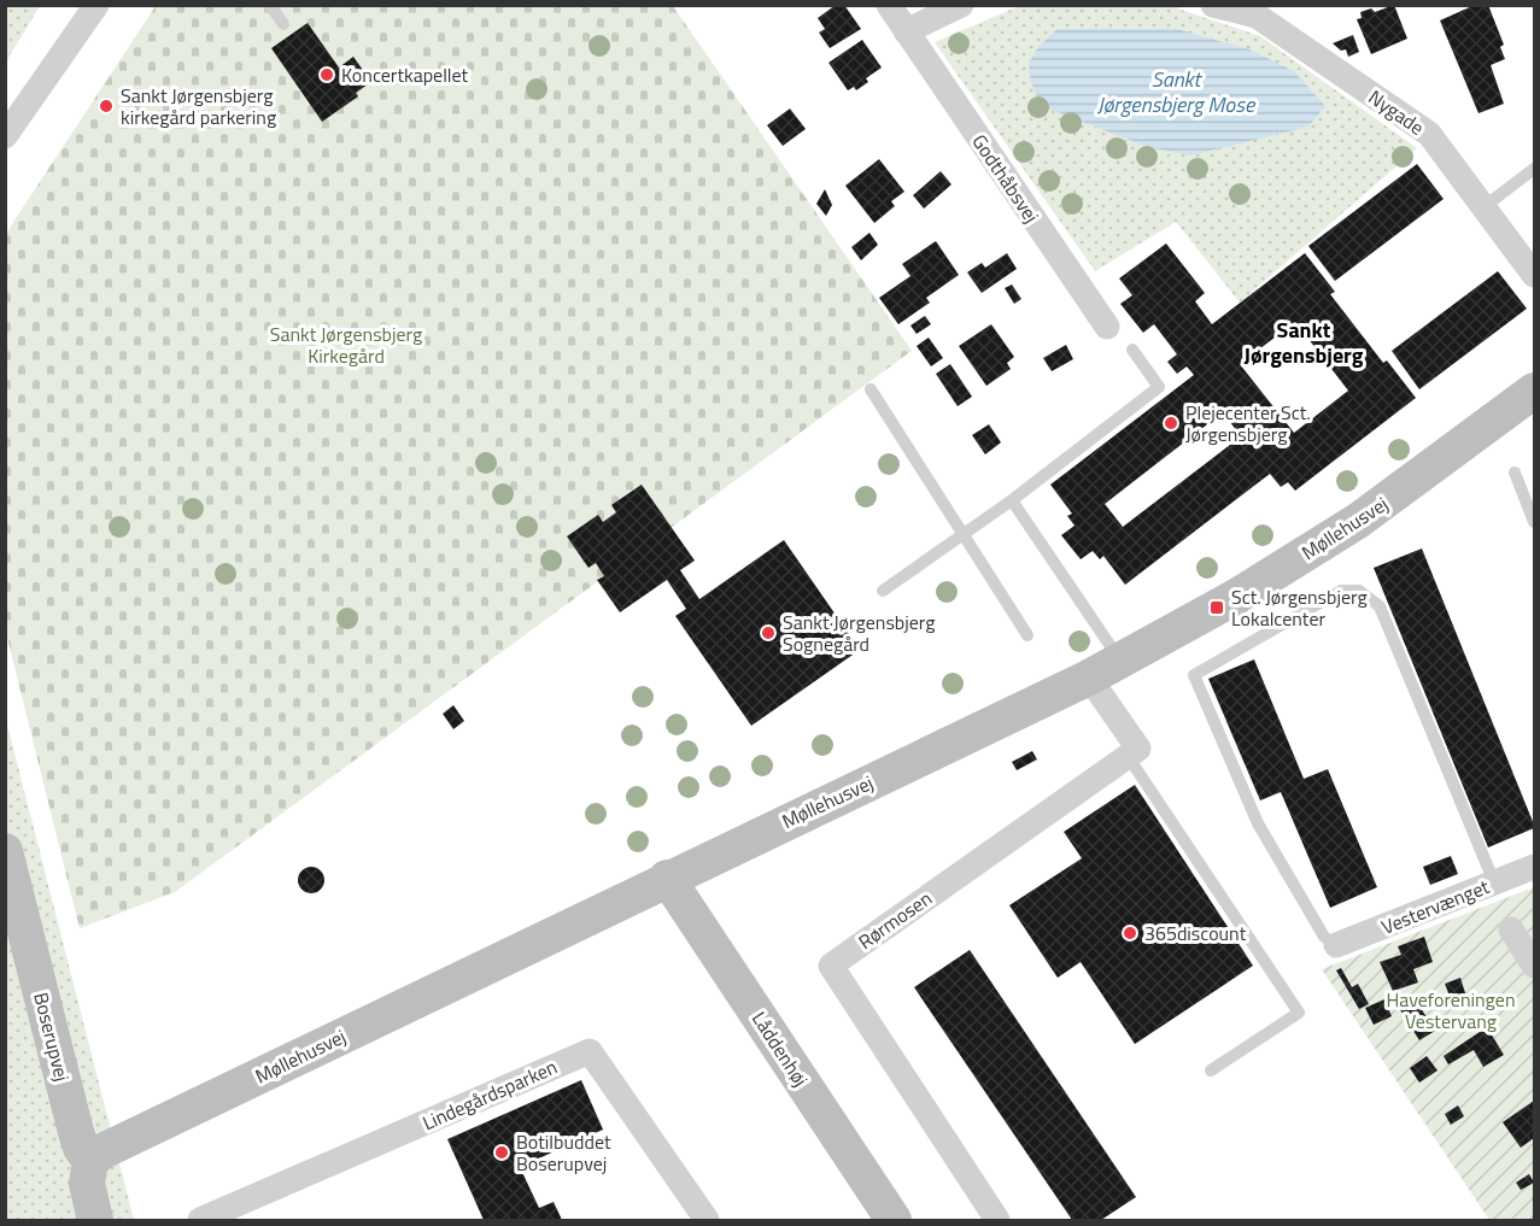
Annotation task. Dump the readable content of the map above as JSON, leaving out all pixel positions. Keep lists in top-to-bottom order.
{
  "streets": {
    "street": [
      "Nygade",
      "Godthåbsvej",
      "Møllehusvej",
      "Vestervænget",
      "Rørmosen",
      "Boserupvej",
      "Låddenhøj",
      "Lindegårdsparken"
    ]
  },
  "crossings": [
    ["Møllehusvej", "Boserupvej"],
    ["Møllehusvej", "Låddenhøj"]
  ],
  "districts": ["Sankt Jørgensbjerg"],
  "water": ["Sankt Jørgensbjerg Mose"],
  "parks": ["Sankt Jørgensbjerg Kirkegård", "Haveforeningen Vestervang"],
  "places": {
    "other": [
      "Koncertkapellet",
      "Sankt Jørgensbjerg kirkegård parkering",
      "Plejecenter Sct. Jørgensbjerg",
      "Sankt Jørgensbjerg Sognegård",
      "365discount",
      "Botilbuddet Boserupvej"
    ],
    "transit": ["Sct. Jørgensbjerg Lokalcenter"]
  }
}
